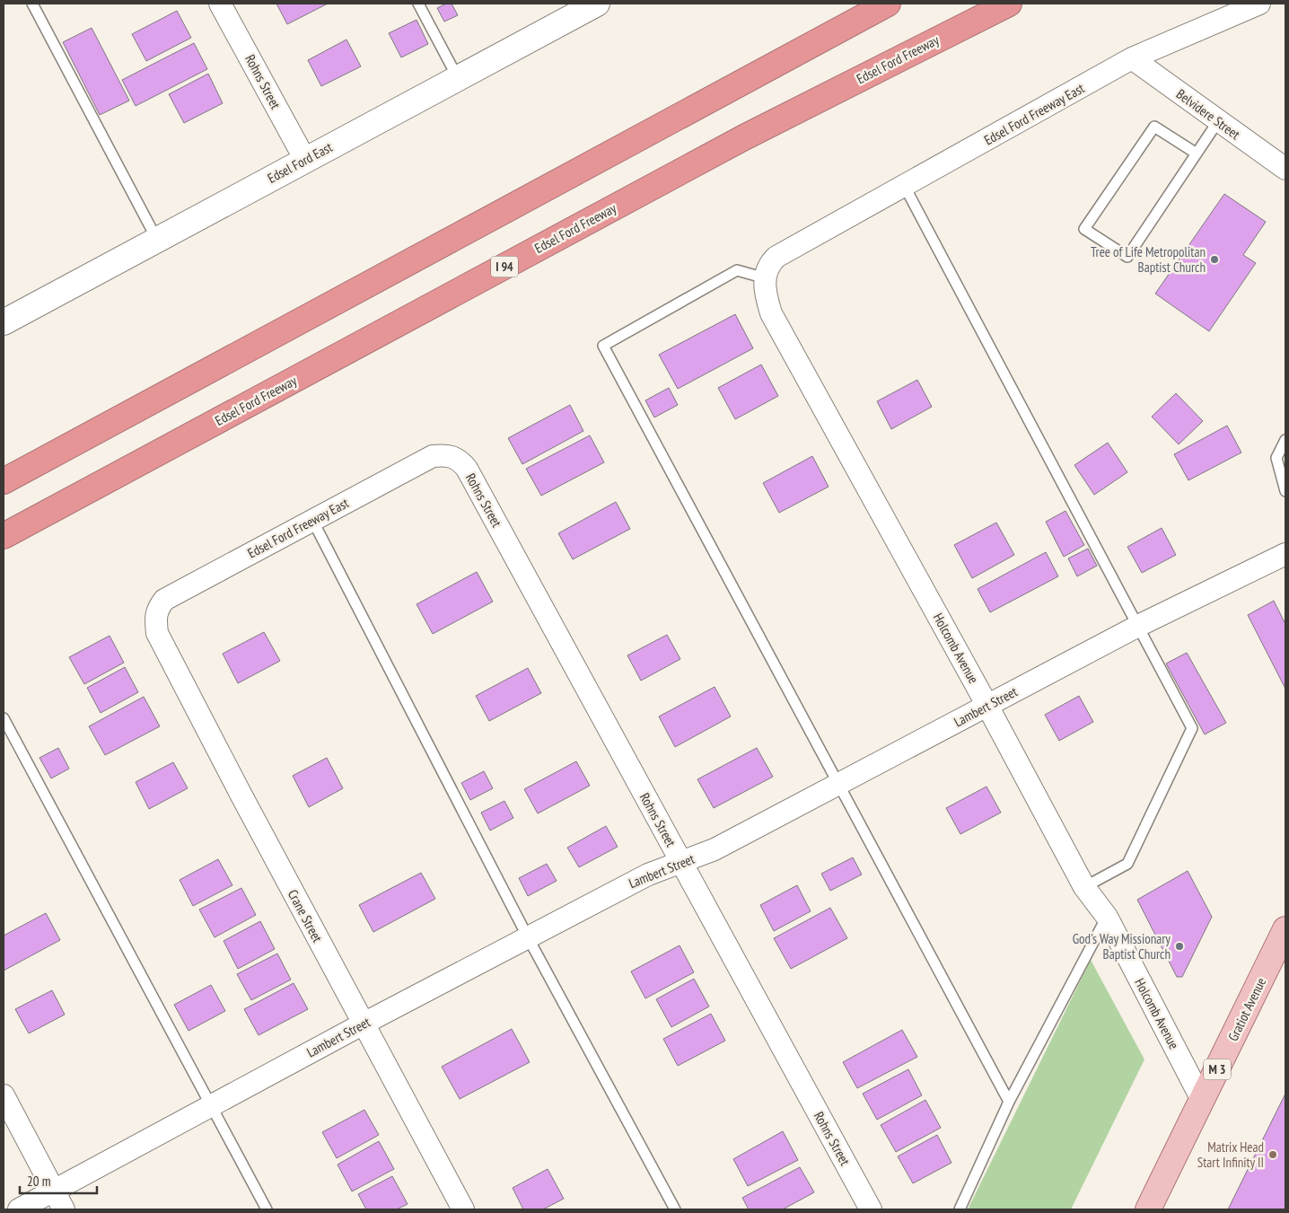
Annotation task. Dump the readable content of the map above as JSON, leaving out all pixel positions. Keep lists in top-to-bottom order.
{
  "streets": {
    "highway": ["Edsel Ford Freeway", "I 94"],
    "main road": ["Gratiot Avenue", "M 3"],
    "street": [
      "Rohns Street",
      "Edsel Ford Freeway East",
      "Belvidere Street",
      "Edsel Ford East",
      "Holcomb Avenue",
      "Lambert Street",
      "Crane Street"
    ]
  },
  "crossings": [
    ["Rohns Street", "Edsel Ford Freeway East"],
    ["Rohns Street", "Edsel Ford East"],
    ["Rohns Street", "Lambert Street"],
    ["Edsel Ford Freeway East", "Belvidere Street"],
    ["Edsel Ford Freeway East", "Holcomb Avenue"],
    ["Edsel Ford Freeway East", "Crane Street"],
    ["Holcomb Avenue", "Lambert Street"],
    ["Holcomb Avenue", "Gratiot Avenue"],
    ["Lambert Street", "Crane Street"]
  ],
  "places": ["Tree of Life Metropolitan Baptist Church", "God's Way Missionary Baptist Church", "Matrix Head Start Infinity II"],
  "scale_bar": "20 m"
}
